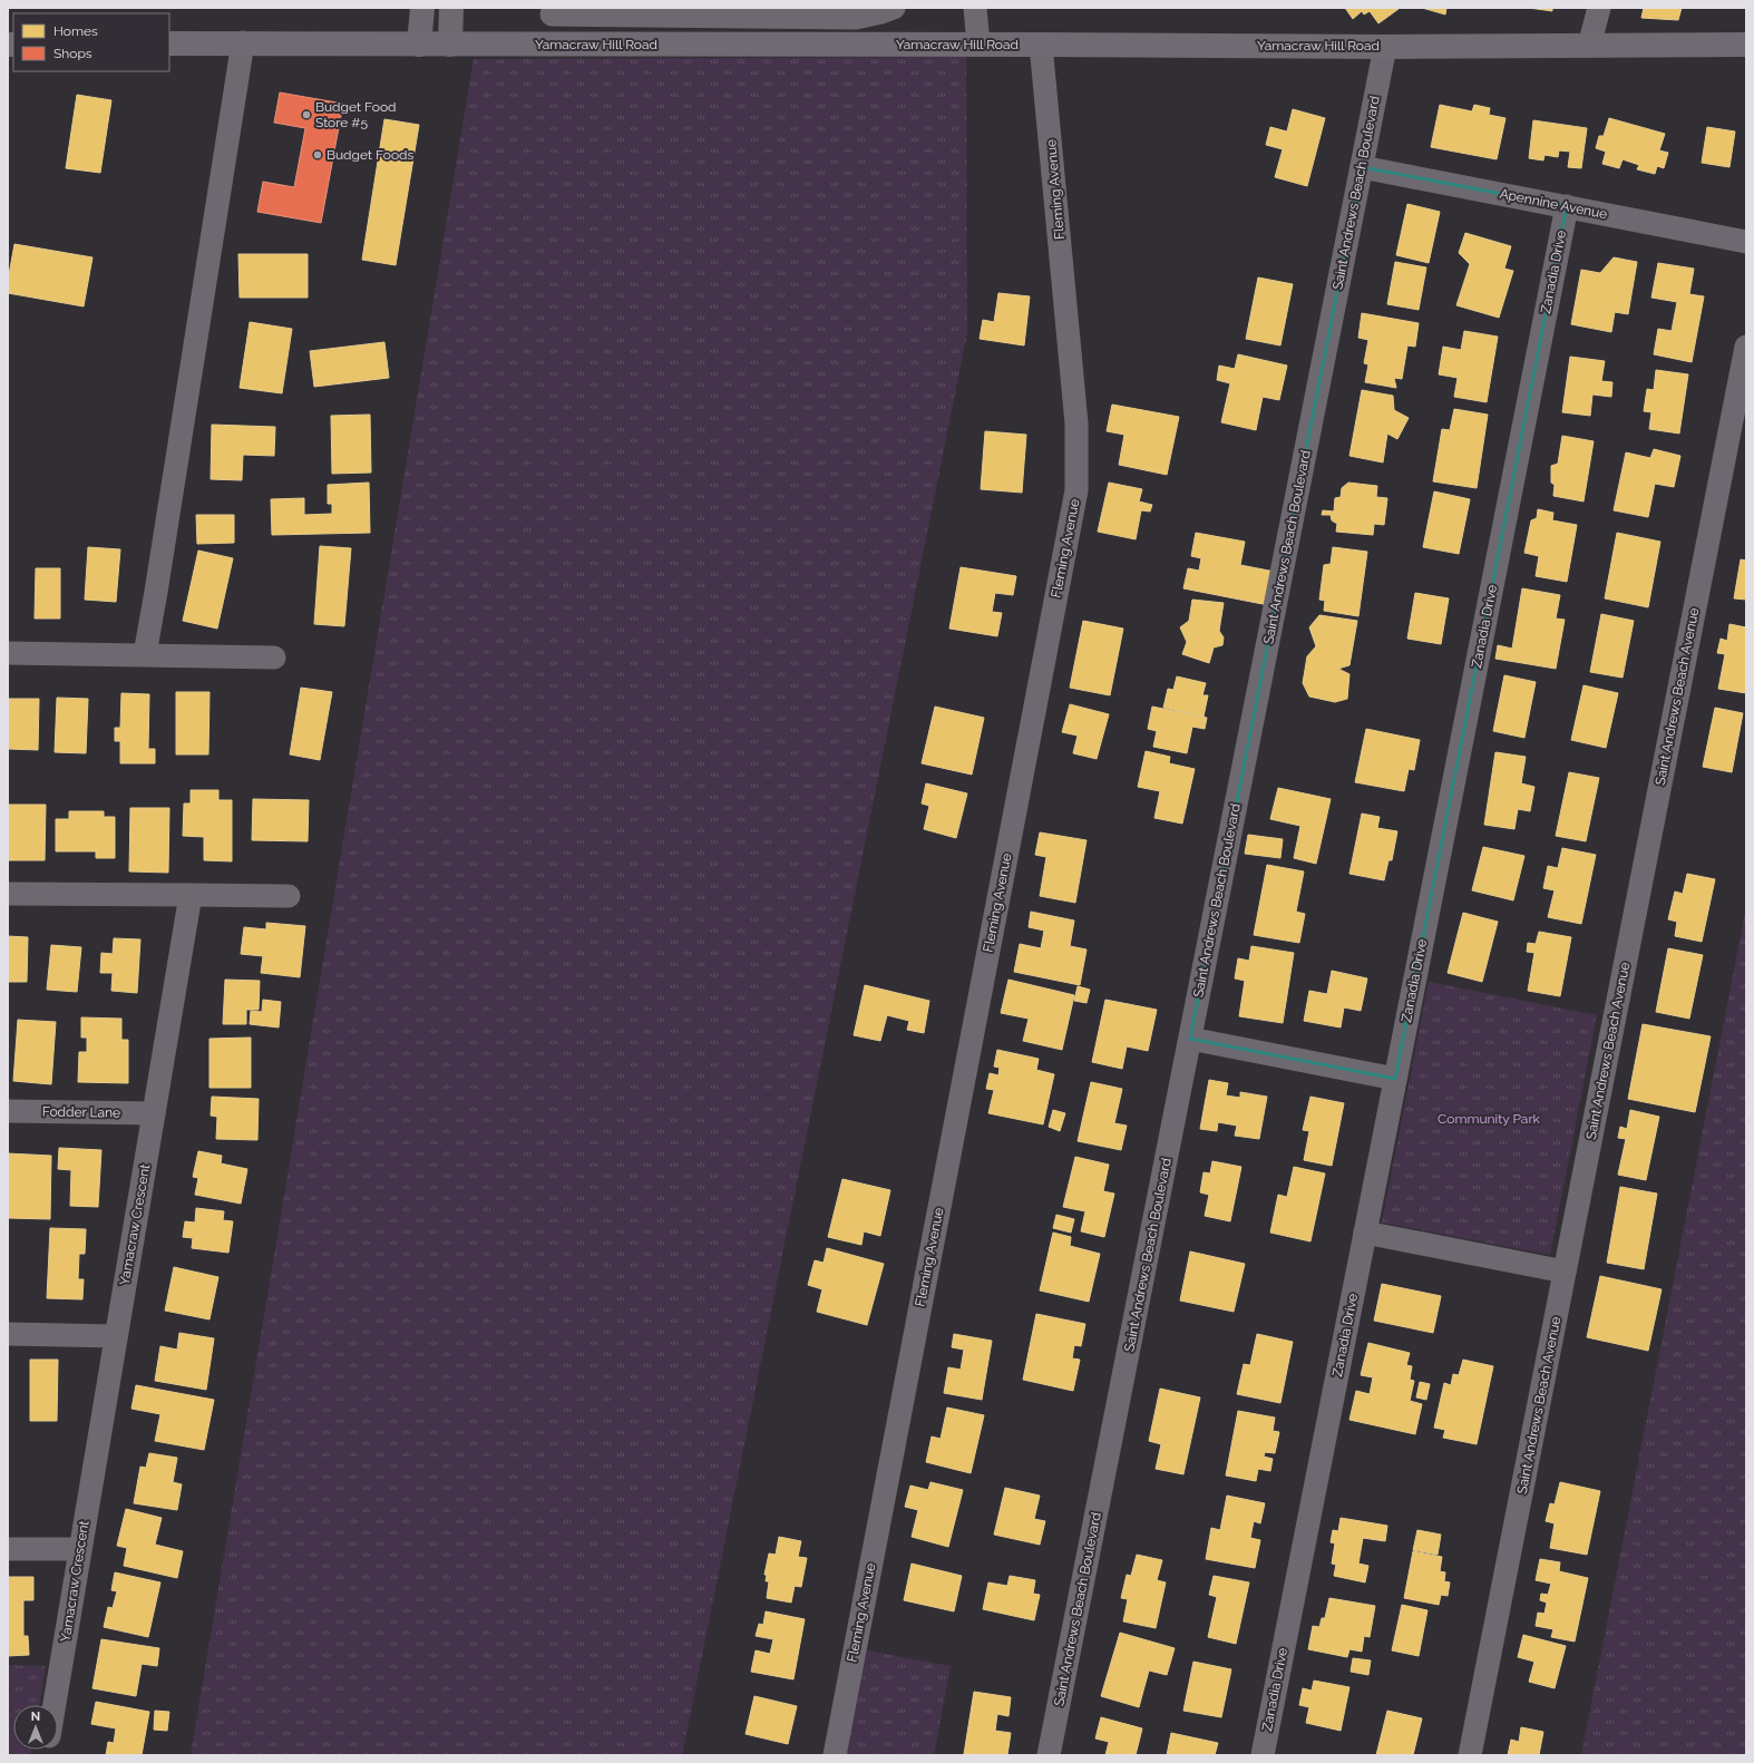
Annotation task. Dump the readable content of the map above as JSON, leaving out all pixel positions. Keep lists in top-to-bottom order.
{
  "streets": {
    "main road": ["Yamacraw Hill Road"],
    "street": [
      "Fleming Avenue",
      "Saint Andrews Beach Boulevard",
      "Apennine Avenue",
      "Zanadia Drive",
      "Saint Andrews Beach Avenue",
      "Fodder Lane",
      "Yamacraw Crescent"
    ]
  },
  "crossings": [
    ["Yamacraw Hill Road", "Fleming Avenue"],
    ["Yamacraw Hill Road", "Saint Andrews Beach Boulevard"],
    ["Saint Andrews Beach Boulevard", "Apennine Avenue"],
    ["Apennine Avenue", "Zanadia Drive"],
    ["Fodder Lane", "Yamacraw Crescent"]
  ],
  "parks": ["Community Park"],
  "places": ["Budget Food Store #5", "Budget Foods"],
  "legend": ["Homes", "Shops"],
  "north": "top"
}
